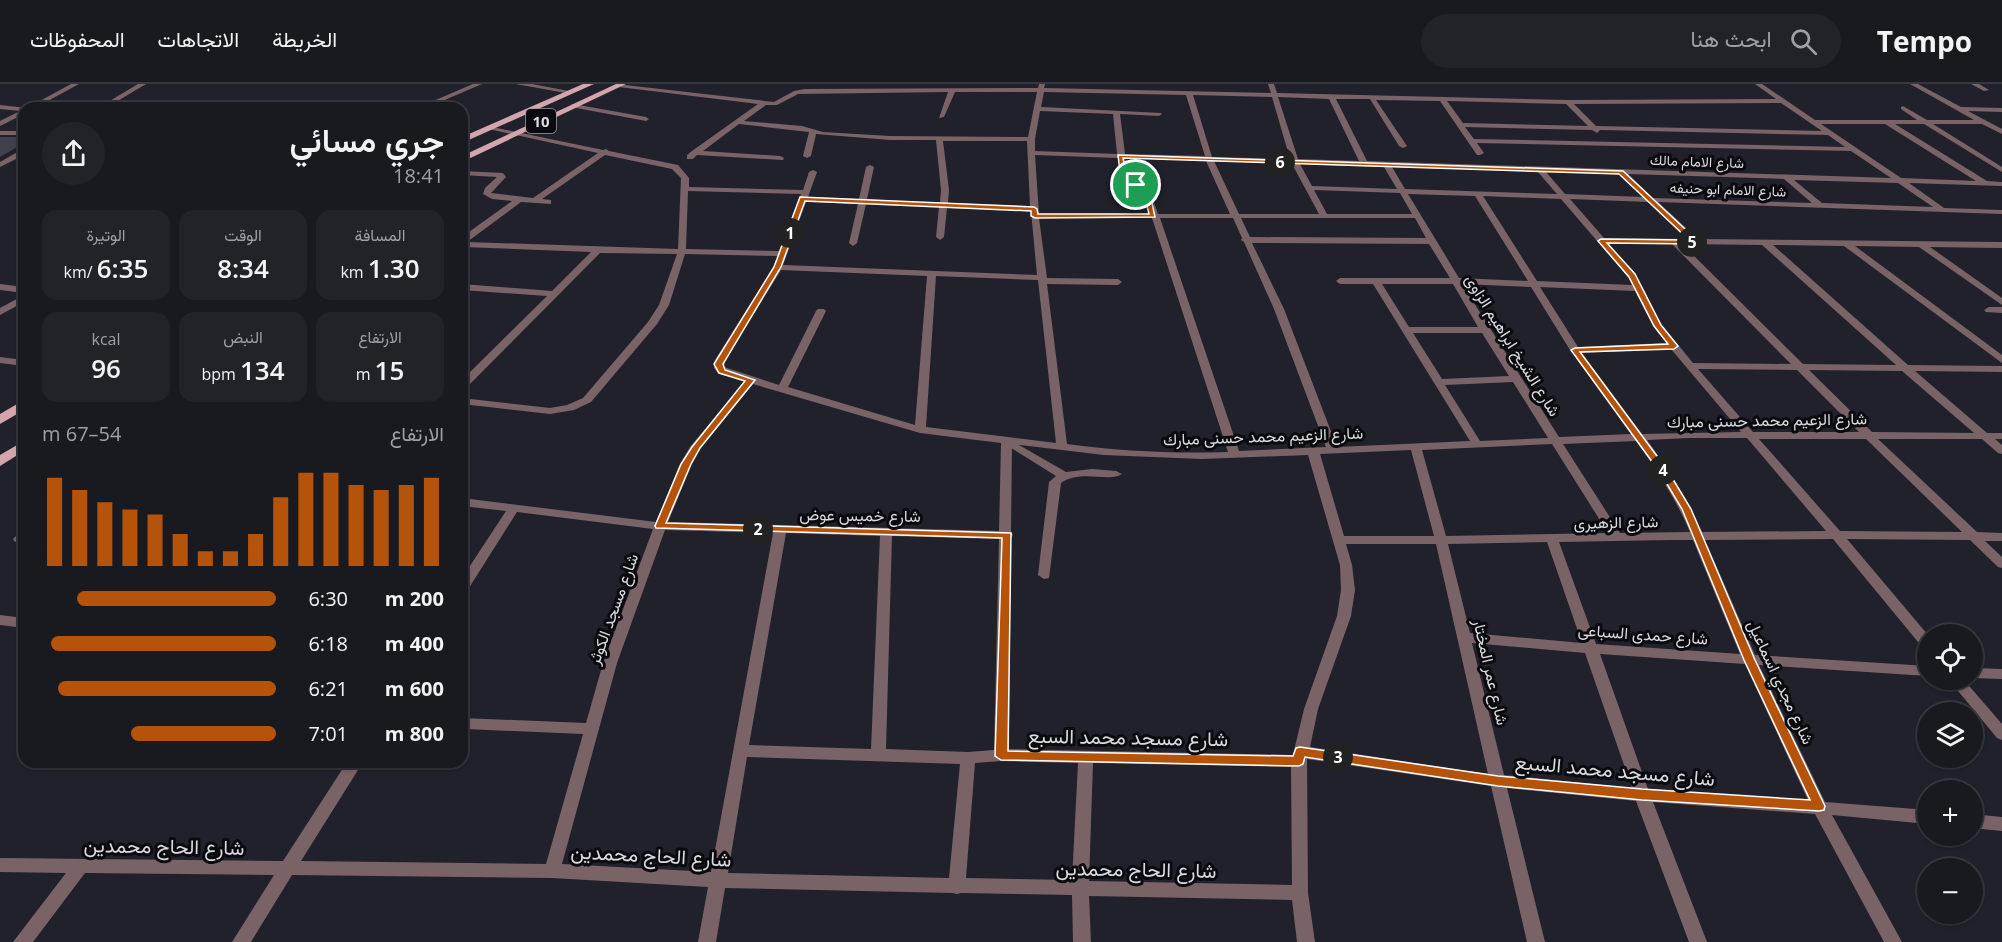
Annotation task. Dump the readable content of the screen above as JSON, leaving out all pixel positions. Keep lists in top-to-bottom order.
{
  "streets": {
    "main road": ["10"],
    "street": [
      "شارع الامام مالك",
      "شارع الامام ابو حنيفه",
      "شارع الشيخ ابراهيم الزاوى",
      "شارع الزعيم محمد حسنى مبارك",
      "شارع خميس عوض",
      "شارع الزهيرى",
      "شارع مسجد الكوثر",
      "شارع حمدى السباعى",
      "شارع عمر المختار",
      "شارع مجدي اسماعيل",
      "شارع مسجد محمد السبع",
      "شارع الحاج محمدين"
    ]
  },
  "crossings": [
    ["شارع الامام مالك", "شارع الشيخ ابراهيم الزاوى"],
    ["شارع الامام ابو حنيفه", "شارع الشيخ ابراهيم الزاوى"],
    ["شارع الامام ابو حنيفه", "شارع مجدي اسماعيل"],
    ["شارع الشيخ ابراهيم الزاوى", "شارع الزعيم محمد حسنى مبارك"],
    ["شارع الشيخ ابراهيم الزاوى", "شارع الزهيرى"],
    ["شارع الزعيم محمد حسنى مبارك", "شارع مسجد الكوثر"],
    ["شارع الزعيم محمد حسنى مبارك", "شارع عمر المختار"],
    ["شارع الزعيم محمد حسنى مبارك", "شارع مجدي اسماعيل"],
    ["شارع خميس عوض", "شارع مسجد الكوثر"],
    ["شارع الزهيرى", "شارع عمر المختار"],
    ["شارع الزهيرى", "شارع مجدي اسماعيل"],
    ["شارع مسجد الكوثر", "شارع الحاج محمدين"],
    ["شارع حمدى السباعى", "شارع عمر المختار"],
    ["شارع حمدى السباعى", "شارع مجدي اسماعيل"],
    ["شارع عمر المختار", "شارع مسجد محمد السبع"],
    ["شارع مجدي اسماعيل", "شارع مسجد محمد السبع"]
  ],
  "page": {
    "header": "Tempo",
    "search": "ابحث هنا",
    "nav": ["الخريطة", "الاتجاهات", "المحفوظات"],
    "heading": ["جري مسائي", "18:41"],
    "pins": [
      "6",
      "1",
      "5",
      "4",
      "2",
      "3"
    ],
    "stats": [
      ["المسافة", "1.30 km"],
      ["الوقت", "8:34"],
      ["الوتيرة", "6:35 /km"],
      ["الارتفاع", "15 m"],
      ["النبض", "134 bpm"],
      ["kcal", "96"]
    ],
    "chart": ["الارتفاع", "54–67 m"],
    "list": [
      {
        "name": "200 m",
        "note": "6:30"
      },
      {
        "name": "400 m",
        "note": "6:18"
      },
      {
        "name": "600 m",
        "note": "6:21"
      },
      {
        "name": "800 m",
        "note": "7:01"
      }
    ],
    "map_buttons": ["+", "−"]
  }
}
